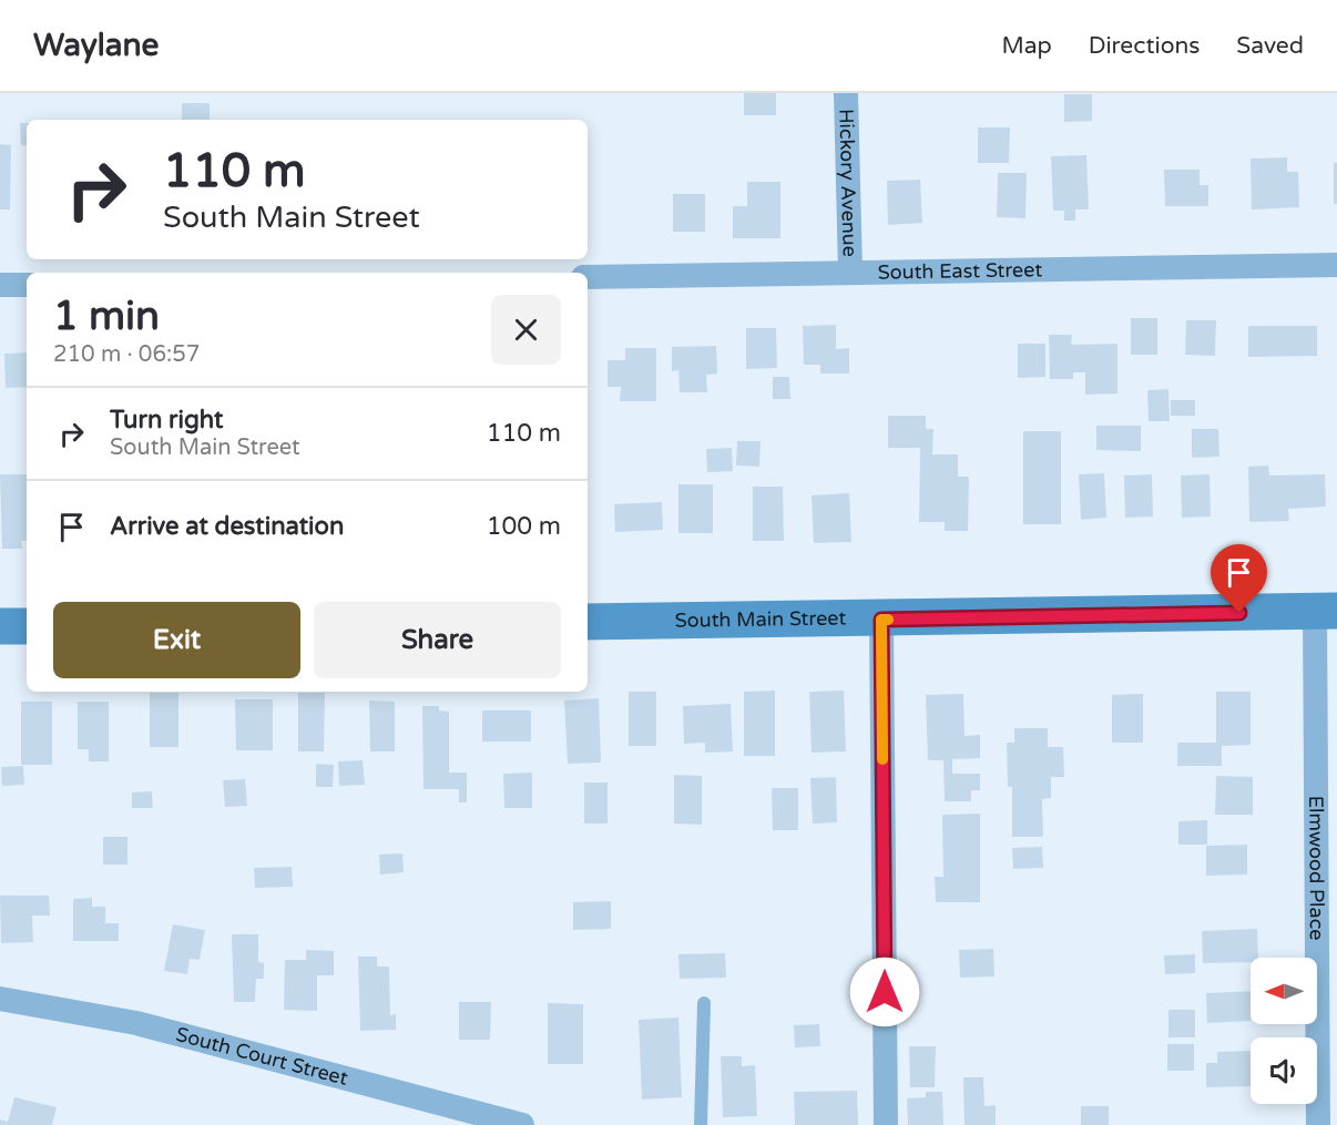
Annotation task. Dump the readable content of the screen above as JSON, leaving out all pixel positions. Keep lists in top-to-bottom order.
{
  "streets": {
    "street": [
      "Hickory Avenue",
      "South East Street",
      "South Main Street",
      "Elmwood Place",
      "South Court Street"
    ]
  },
  "crossings": [
    ["Hickory Avenue", "South East Street"],
    ["South Main Street", "Elmwood Place"]
  ],
  "north": "left",
  "page": {
    "header": "Waylane",
    "nav": ["Map", "Directions", "Saved"],
    "turn": ["110 m", "South Main Street"],
    "heading": ["1 min", "210 m · 06:57"],
    "list": [
      {
        "name": "Turn right",
        "note": "South Main Street",
        "value": "110 m"
      },
      {
        "name": "Arrive at destination",
        "value": "100 m"
      }
    ],
    "buttons": ["Exit", "Share"]
  }
}
